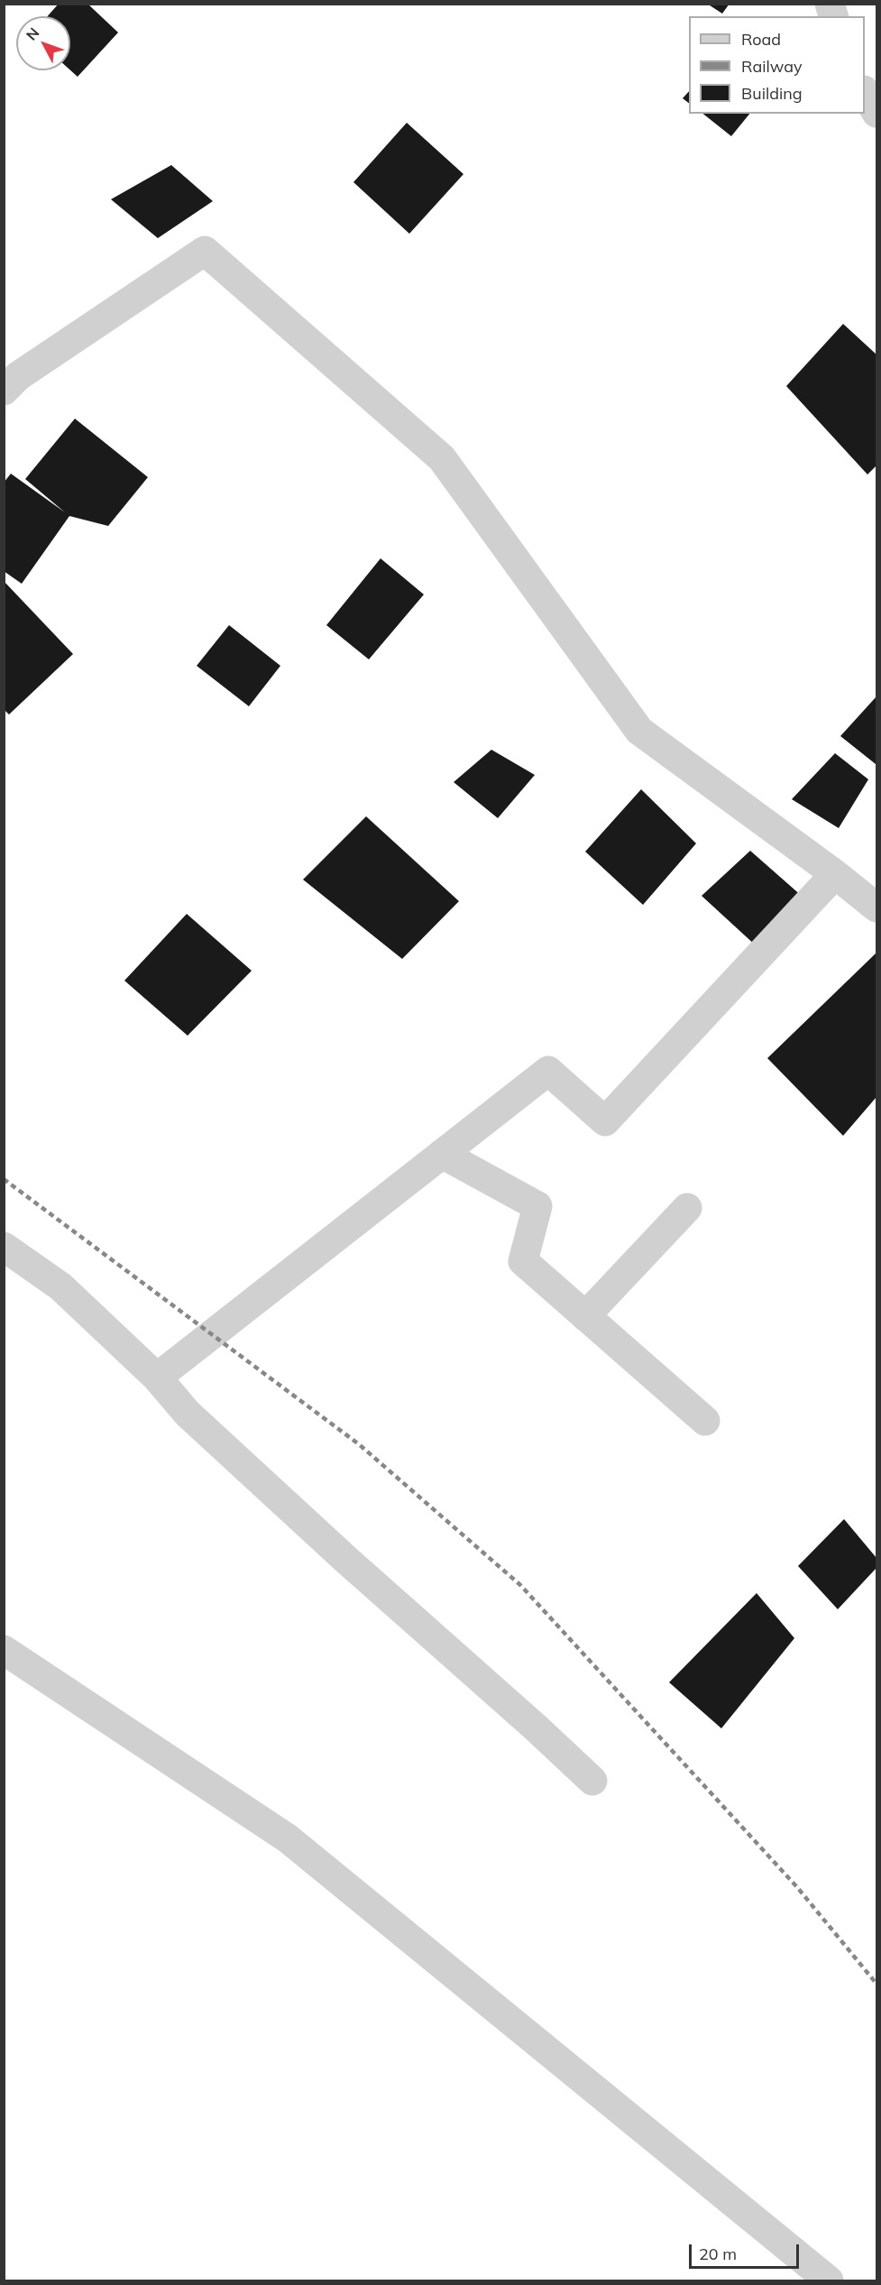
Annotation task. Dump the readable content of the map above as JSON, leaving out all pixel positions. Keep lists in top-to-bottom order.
{
  "legend": ["Road", "Railway", "Building"],
  "scale_bar": "20 m",
  "north": "top left"
}
